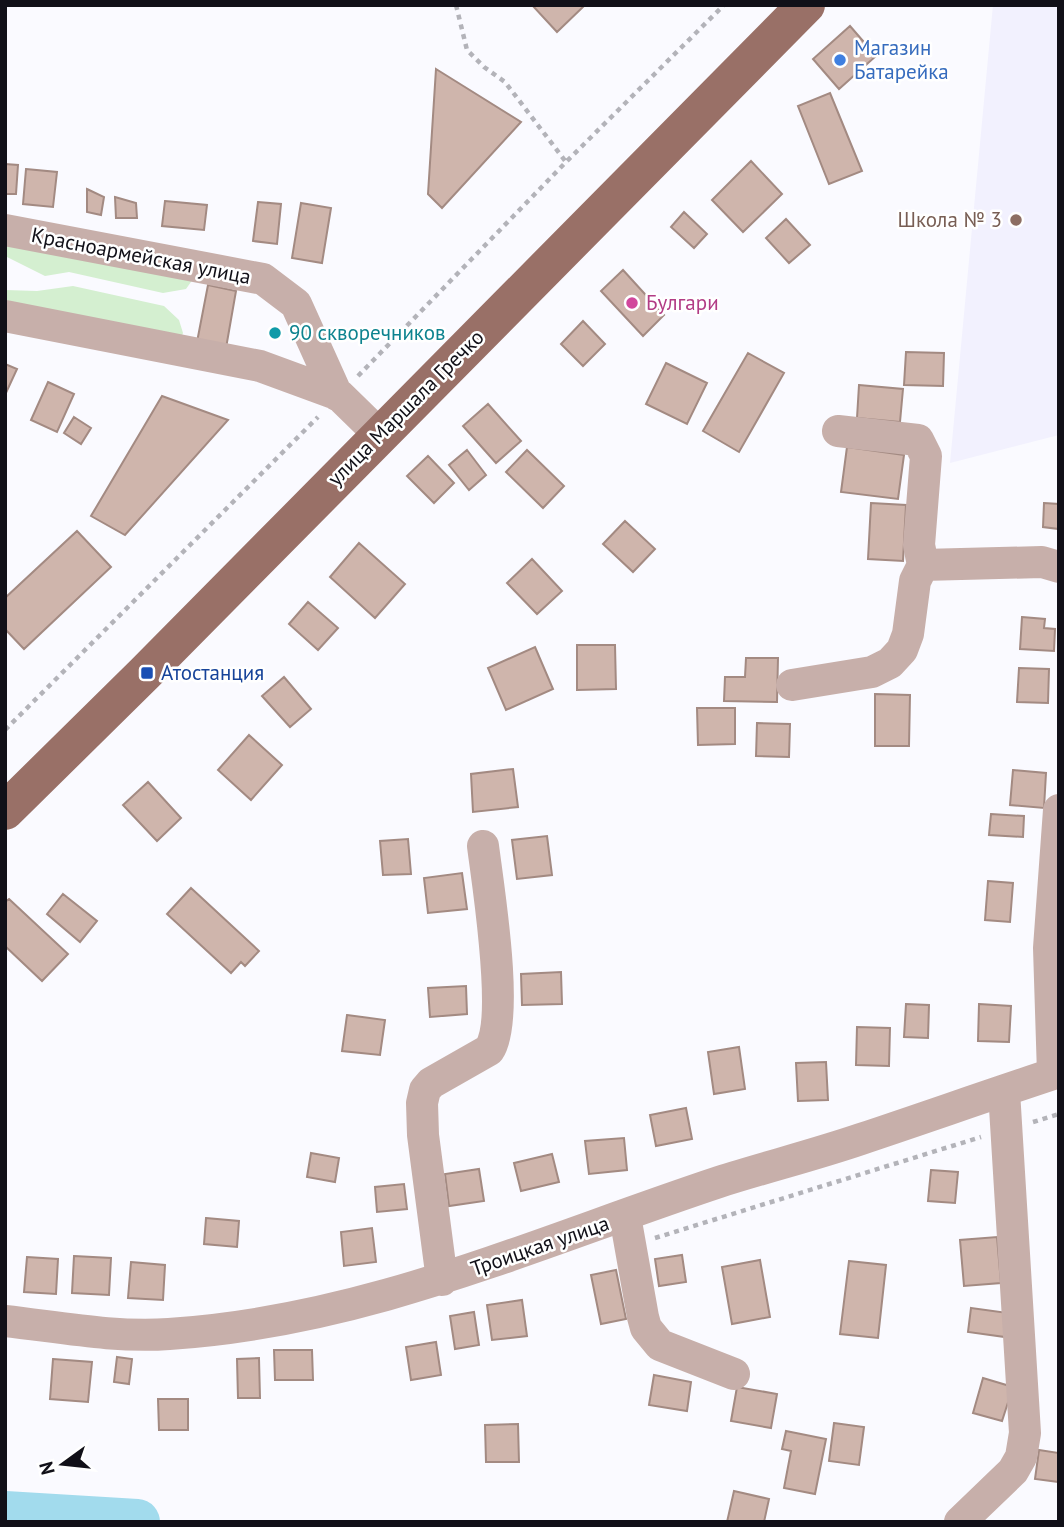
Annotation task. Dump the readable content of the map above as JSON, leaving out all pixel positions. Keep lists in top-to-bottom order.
{
  "streets": {
    "main road": ["улица Маршала Гречко"],
    "street": ["Красноармейская улица", "Троицкая улица"]
  },
  "crossings": [
    ["Красноармейская улица", "улица Маршала Гречко"]
  ],
  "places": {
    "other": [
      "Магазин Батарейка",
      "Школа № 3",
      "Булгари",
      "90 скворечников"
    ],
    "transit": ["Атостанция"]
  },
  "north": "left"
}
